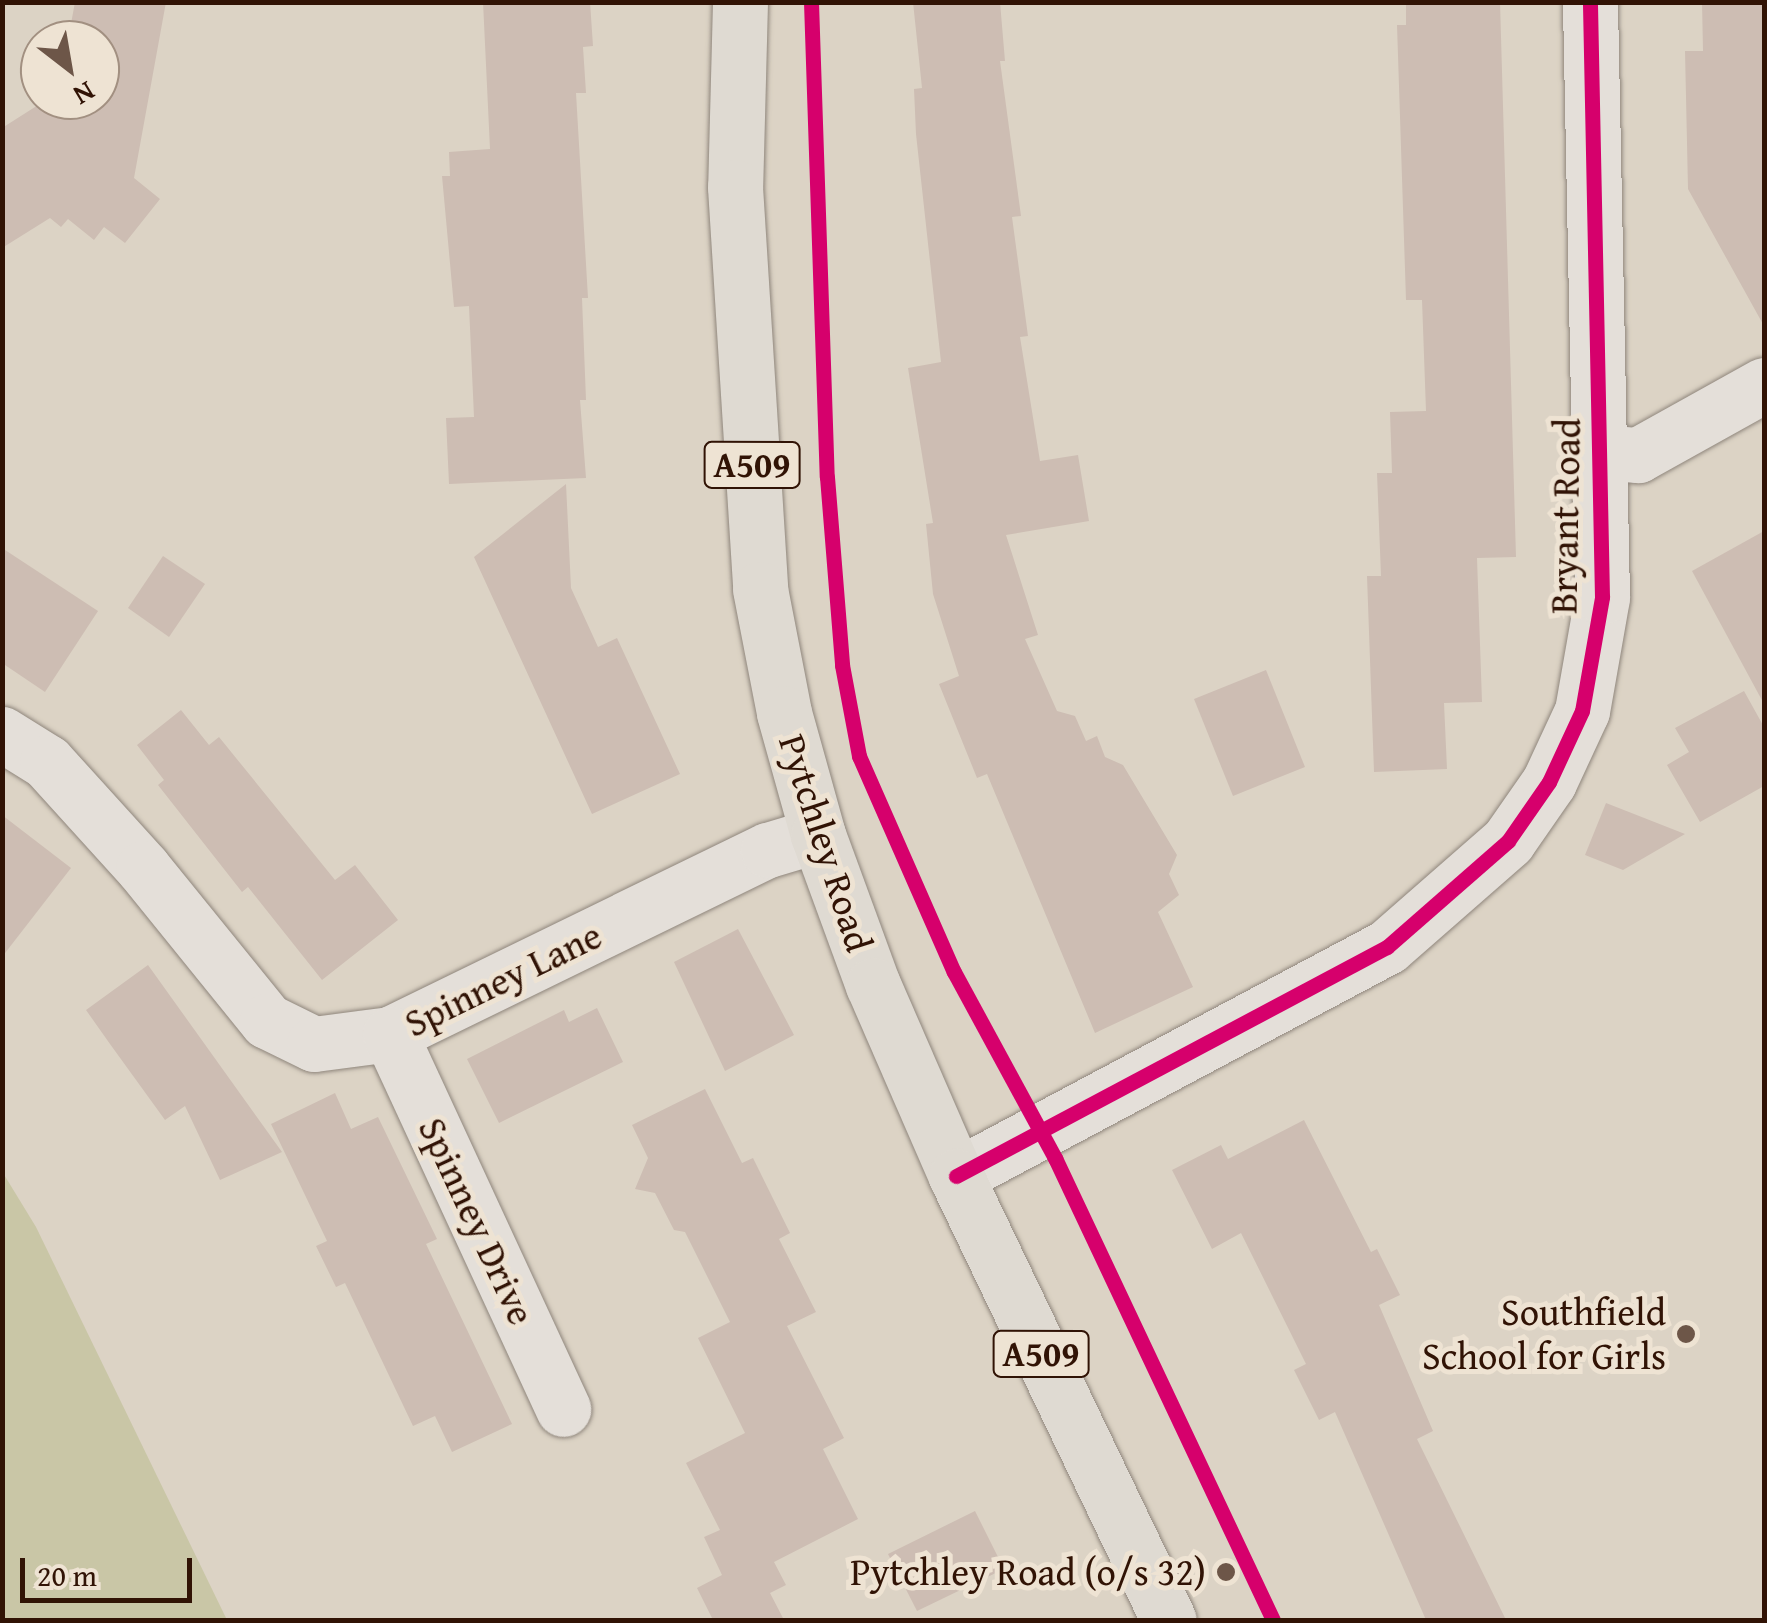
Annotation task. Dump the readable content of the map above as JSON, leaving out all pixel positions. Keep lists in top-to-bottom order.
{
  "streets": {
    "main road": ["A509", "Pytchley Road"],
    "street": ["Bryant Road", "Spinney Lane", "Spinney Drive"]
  },
  "crossings": [
    ["Bryant Road", "Pytchley Road"],
    ["Pytchley Road", "Spinney Lane"],
    ["Spinney Lane", "Spinney Drive"]
  ],
  "places": ["Southfield School for Girls", "Pytchley Road (o/s 32)"],
  "scale_bar": "20 m",
  "north": "bottom right"
}
